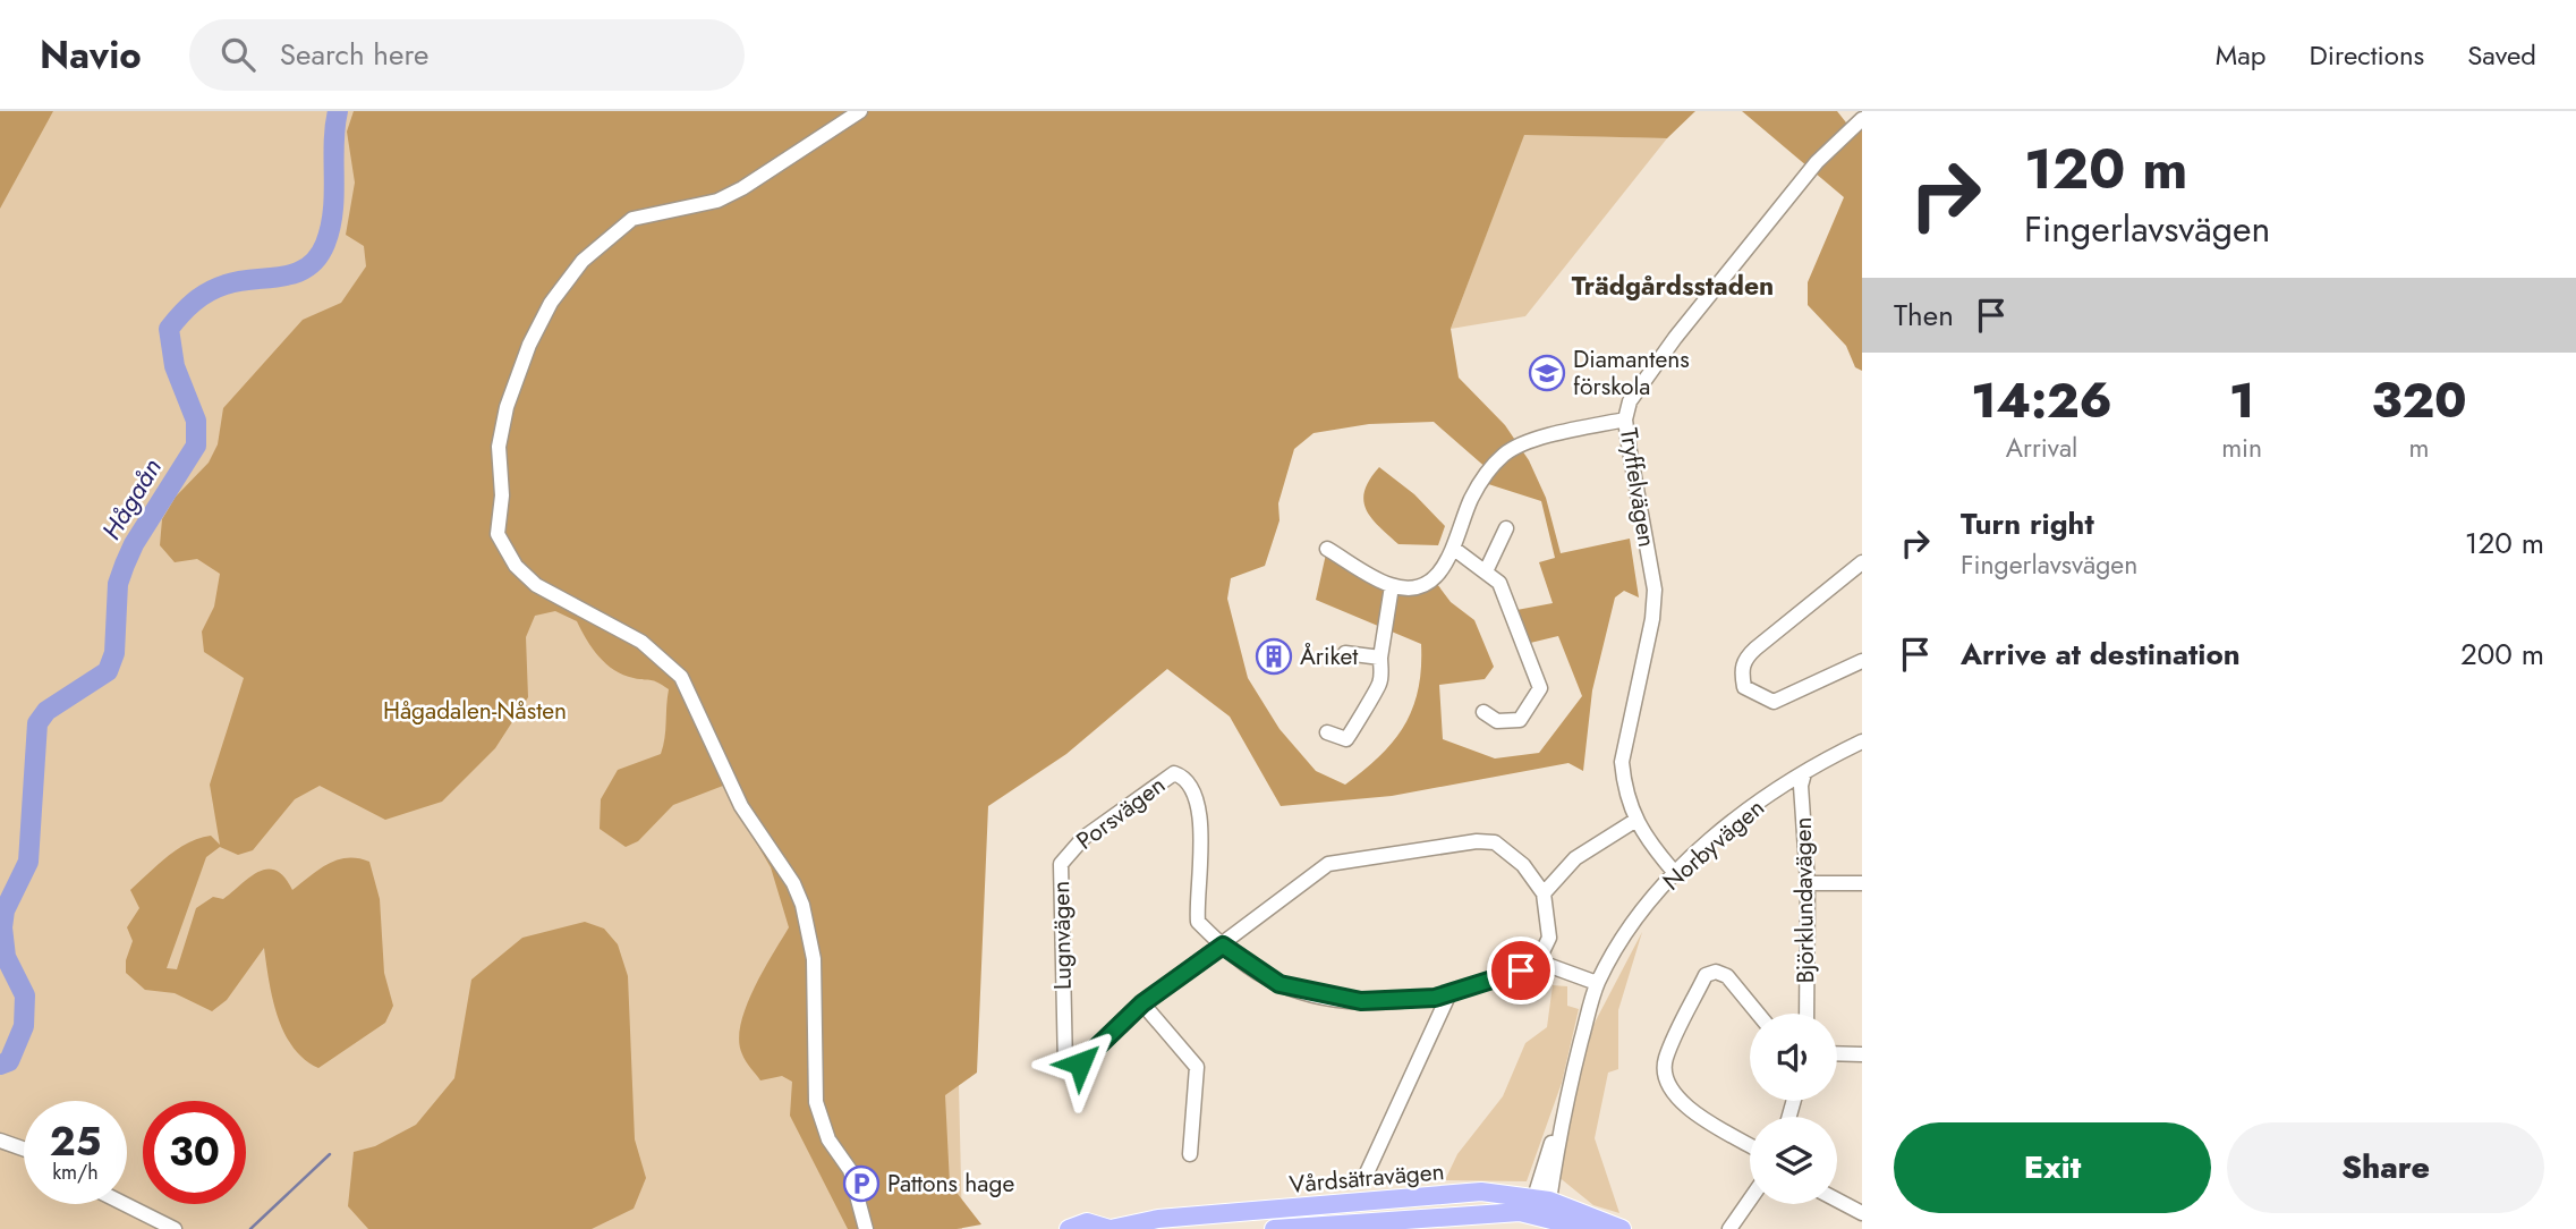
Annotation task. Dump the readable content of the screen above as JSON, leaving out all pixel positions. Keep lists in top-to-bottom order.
{
  "streets": {
    "main road": ["Vårdsätravägen"],
    "street": [
      "Tryffelvägen",
      "Porsvägen",
      "Norbyvägen",
      "Björklundavägen",
      "Lugnvägen"
    ]
  },
  "crossings": [
    ["Tryffelvägen", "Norbyvägen"],
    ["Porsvägen", "Lugnvägen"],
    ["Norbyvägen", "Björklundavägen"],
    ["Norbyvägen", "Vårdsätravägen"]
  ],
  "districts": ["Trädgårdsstaden"],
  "water": ["Hågaån"],
  "parks": ["Hågadalen-Nåsten"],
  "places": {
    "school or university": ["Diamantens förskola"],
    "building": ["Åriket"],
    "parking": ["Pattons hage"]
  },
  "page": {
    "header": "Navio",
    "search": "Search here",
    "nav": ["Map", "Directions", "Saved"],
    "turn": ["120 m", "Fingerlavsvägen"],
    "then": "Then",
    "eta": [
      "14:26",
      "Arrival",
      "1",
      "min",
      "320",
      "m"
    ],
    "list": [
      {
        "name": "Turn right",
        "note": "Fingerlavsvägen",
        "value": "120 m"
      },
      {
        "name": "Arrive at destination",
        "value": "200 m"
      }
    ],
    "speed": "25 km/h",
    "limit": "30",
    "buttons": ["Exit", "Share"]
  }
}
